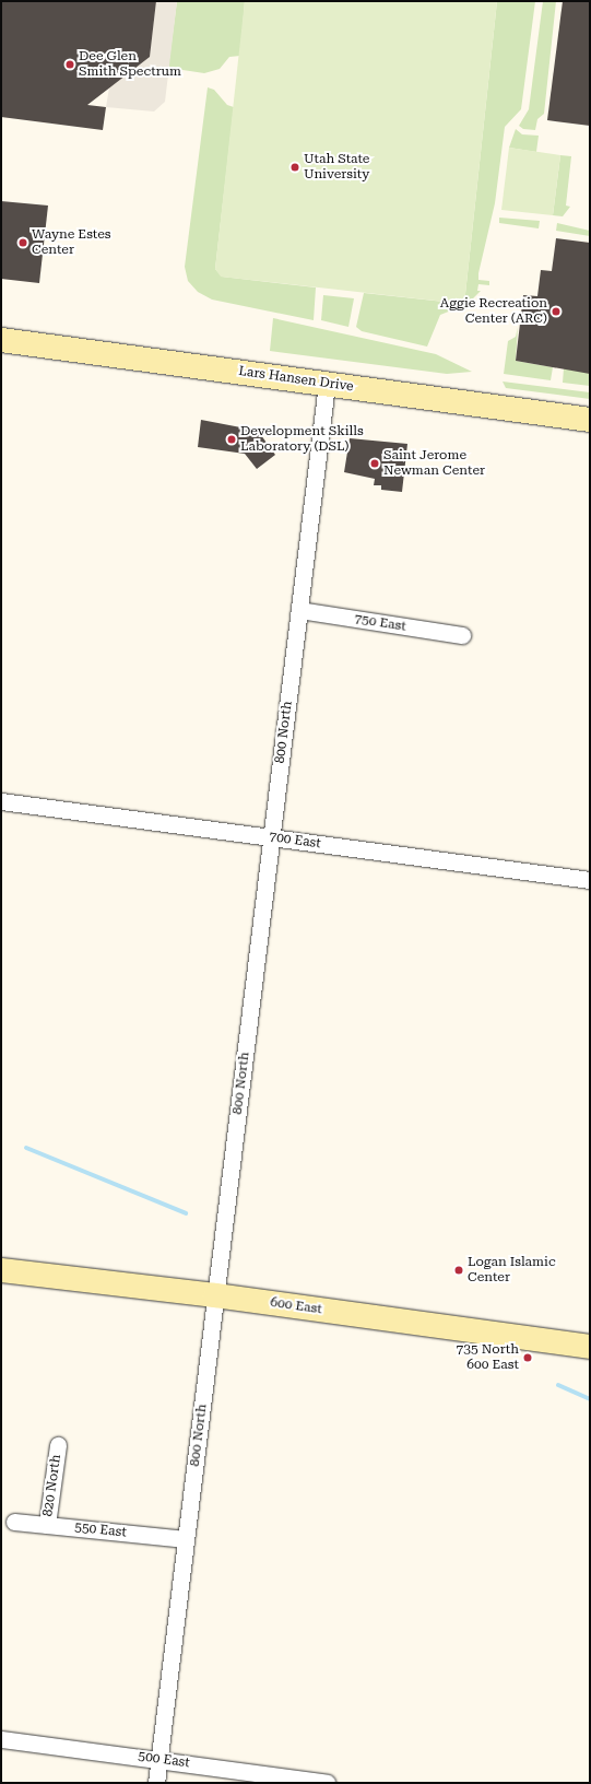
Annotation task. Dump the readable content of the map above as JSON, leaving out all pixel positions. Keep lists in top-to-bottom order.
{
  "streets": {
    "main road": ["Lars Hansen Drive", "600 East"],
    "street": [
      "750 East",
      "800 North",
      "700 East",
      "820 North",
      "550 East",
      "500 East"
    ]
  },
  "crossings": [
    ["Lars Hansen Drive", "800 North"],
    ["750 East", "800 North"],
    ["800 North", "700 East"],
    ["800 North", "600 East"],
    ["800 North", "550 East"],
    ["800 North", "500 East"],
    ["820 North", "550 East"]
  ],
  "places": [
    "Dee Glen Smith Spectrum",
    "Utah State University",
    "Wayne Estes Center",
    "Aggie Recreation Center (ARC)",
    "Development Skills Laboratory (DSL)",
    "Saint Jerome Newman Center",
    "Logan Islamic Center",
    "735 North 600 East"
  ]
}
